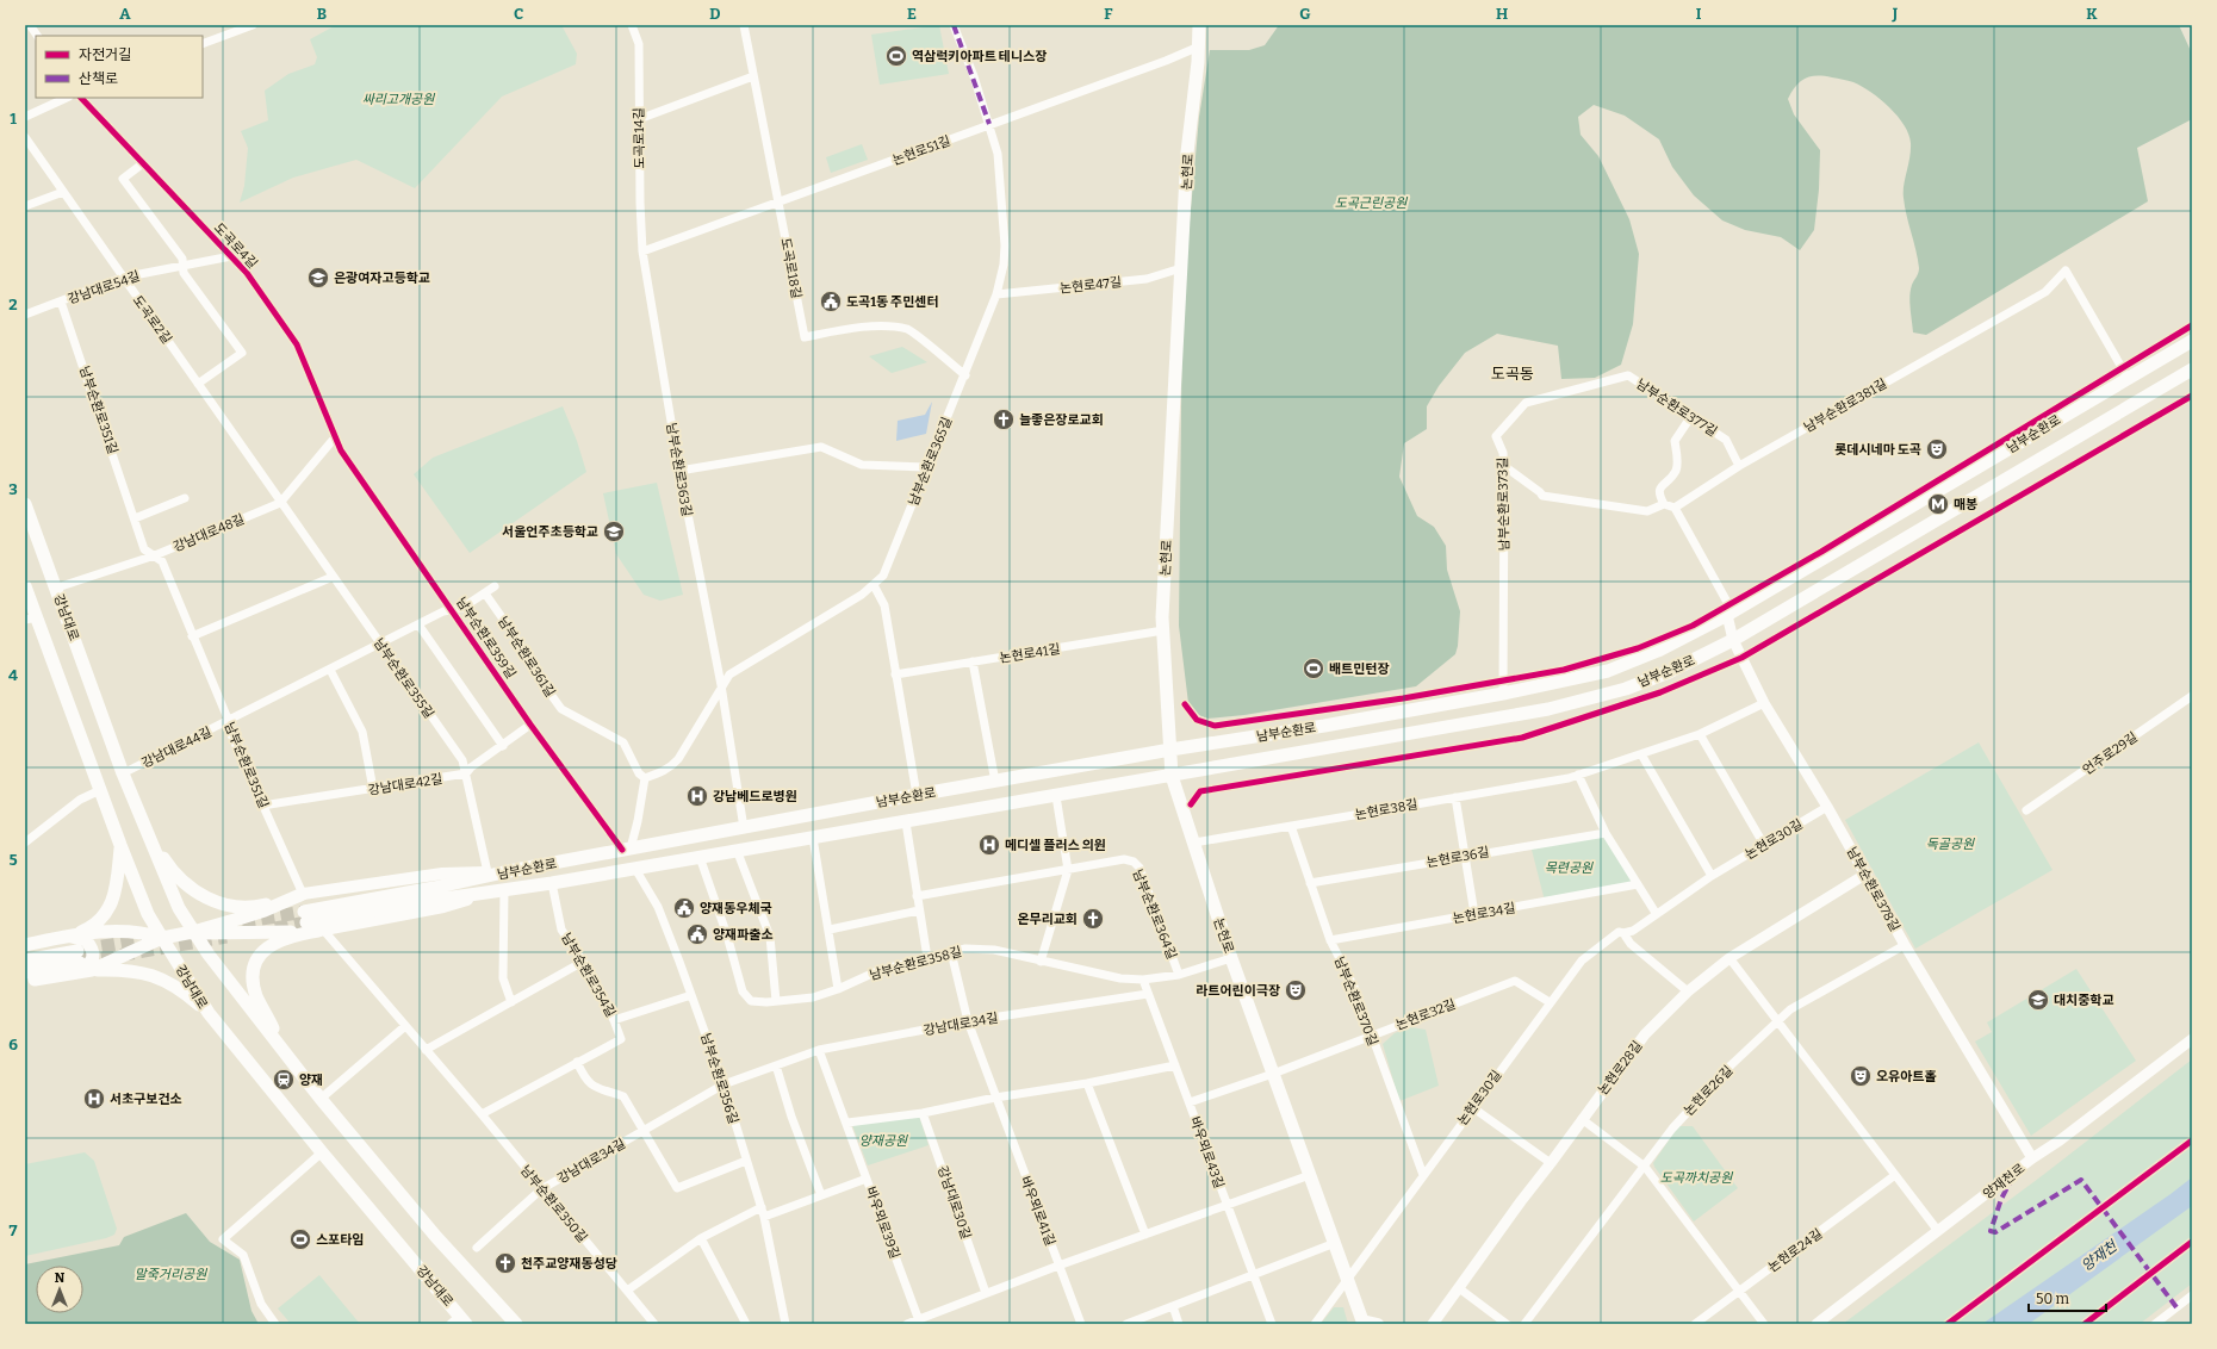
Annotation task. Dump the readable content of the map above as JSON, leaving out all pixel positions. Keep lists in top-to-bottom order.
{
  "streets": {
    "main road": ["논현로", "남부순환로", "강남대로"],
    "street": [
      "도곡로14길",
      "논현로51길",
      "도곡로4길",
      "도곡로18길",
      "논현로47길",
      "강남대로54길",
      "도곡로2길",
      "남부순환로381길",
      "남부순환로377길",
      "남부순환로351길",
      "남부순환로365길",
      "남부순환로363길",
      "남부순환로373길",
      "강남대로48길",
      "남부순환로359길",
      "논현로41길",
      "남부순환로361길",
      "남부순환로355길",
      "강남대로44길",
      "언주로29길",
      "강남대로42길",
      "논현로38길",
      "논현로30길",
      "논현로36길",
      "남부순환로378길",
      "논현로34길",
      "남부순환로364길",
      "남부순환로358길",
      "남부순환로354길",
      "남부순환로370길",
      "논현로32길",
      "강남대로34길",
      "논현로28길",
      "남부순환로356길",
      "논현로26길",
      "바우뫼로43길",
      "양재천로",
      "강남대로30길",
      "남부순환로350길",
      "바우뫼로41길",
      "바우뫼로39길",
      "논현로24길"
    ]
  },
  "crossings": [
    ["도곡로14길", "논현로51길"],
    ["도곡로14길", "남부순환로363길"],
    ["논현로51길", "논현로"],
    ["논현로51길", "도곡로18길"],
    ["논현로51길", "남부순환로365길"],
    ["논현로51길", "남부순환로363길"],
    ["논현로", "논현로47길"],
    ["논현로", "남부순환로"],
    ["논현로", "논현로41길"],
    ["논현로", "논현로38길"],
    ["논현로", "논현로30길"],
    ["논현로", "남부순환로358길"],
    ["논현로", "논현로32길"],
    ["도곡로4길", "강남대로54길"],
    ["도곡로4길", "강남대로48길"],
    ["도곡로4길", "남부순환로359길"],
    ["도곡로18길", "남부순환로365길"],
    ["논현로47길", "남부순환로365길"],
    ["강남대로54길", "도곡로2길"],
    ["강남대로54길", "남부순환로351길"],
    ["도곡로2길", "강남대로48길"],
    ["도곡로2길", "남부순환로355길"],
    ["남부순환로381길", "남부순환로377길"],
    ["남부순환로381길", "남부순환로"],
    ["남부순환로377길", "남부순환로373길"],
    ["남부순환로351길", "강남대로48길"],
    ["남부순환로351길", "강남대로44길"],
    ["남부순환로351길", "강남대로42길"],
    ["남부순환로", "남부순환로363길"],
    ["남부순환로", "남부순환로373길"],
    ["남부순환로", "남부순환로359길"],
    ["남부순환로", "남부순환로378길"],
    ["남부순환로", "남부순환로364길"],
    ["남부순환로", "남부순환로358길"],
    ["남부순환로", "남부순환로354길"],
    ["남부순환로", "남부순환로356길"],
    ["남부순환로", "남부순환로350길"],
    ["강남대로48길", "강남대로"],
    ["강남대로48길", "남부순환로359길"],
    ["강남대로48길", "남부순환로355길"],
    ["강남대로", "강남대로44길"],
    ["남부순환로359길", "강남대로44길"],
    ["남부순환로359길", "강남대로42길"],
    ["남부순환로361길", "강남대로44길"],
    ["남부순환로355길", "강남대로44길"],
    ["남부순환로355길", "강남대로42길"],
    ["논현로38길", "남부순환로378길"],
    ["논현로38길", "남부순환로370길"],
    ["논현로30길", "남부순환로378길"],
    ["논현로30길", "남부순환로370길"],
    ["논현로30길", "논현로32길"],
    ["논현로36길", "남부순환로370길"],
    ["남부순환로378길", "논현로28길"],
    ["남부순환로378길", "논현로26길"],
    ["남부순환로378길", "양재천로"],
    ["논현로34길", "남부순환로370길"],
    ["남부순환로364길", "남부순환로358길"],
    ["남부순환로358길", "바우뫼로43길"],
    ["남부순환로358길", "바우뫼로41길"],
    ["남부순환로370길", "논현로32길"],
    ["강남대로34길", "남부순환로356길"],
    ["강남대로34길", "바우뫼로43길"],
    ["강남대로34길", "남부순환로350길"],
    ["강남대로34길", "바우뫼로41길"],
    ["강남대로34길", "바우뫼로39길"]
  ],
  "districts": ["도곡동"],
  "water": ["양재천"],
  "parks": [
    "싸리고개공원",
    "도곡근린공원",
    "독골공원",
    "목련공원",
    "양재공원",
    "도곡까치공원",
    "말죽거리공원"
  ],
  "places": {
    "sports": ["역삼럭키아파트 테니스장", "배트민턴장", "스포타임"],
    "school or university": ["은광여자고등학교", "서울언주초등학교", "대치중학교"],
    "public building": ["도곡1동 주민센터", "양재동우체국", "양재파출소"],
    "church": ["늘좋은장로교회", "온무리교회", "천주교양재동성당"],
    "theatre": ["롯데시네마 도곡", "라트어린이극장", "오유아트홀"],
    "metro station": ["매봉"],
    "hospital": ["강남베드로병원", "메디셀 플러스 의원", "서초구보건소"],
    "station": ["양재"]
  },
  "legend": ["자전거길", "산책로"],
  "scale_bar": "50 m",
  "north": "top",
  "grid": {
    "columns": [
      "A",
      "B",
      "C",
      "D",
      "E",
      "F",
      "G",
      "H",
      "I",
      "J",
      "K"
    ],
    "rows": [
      "1",
      "2",
      "3",
      "4",
      "5",
      "6",
      "7"
    ]
  }
}
